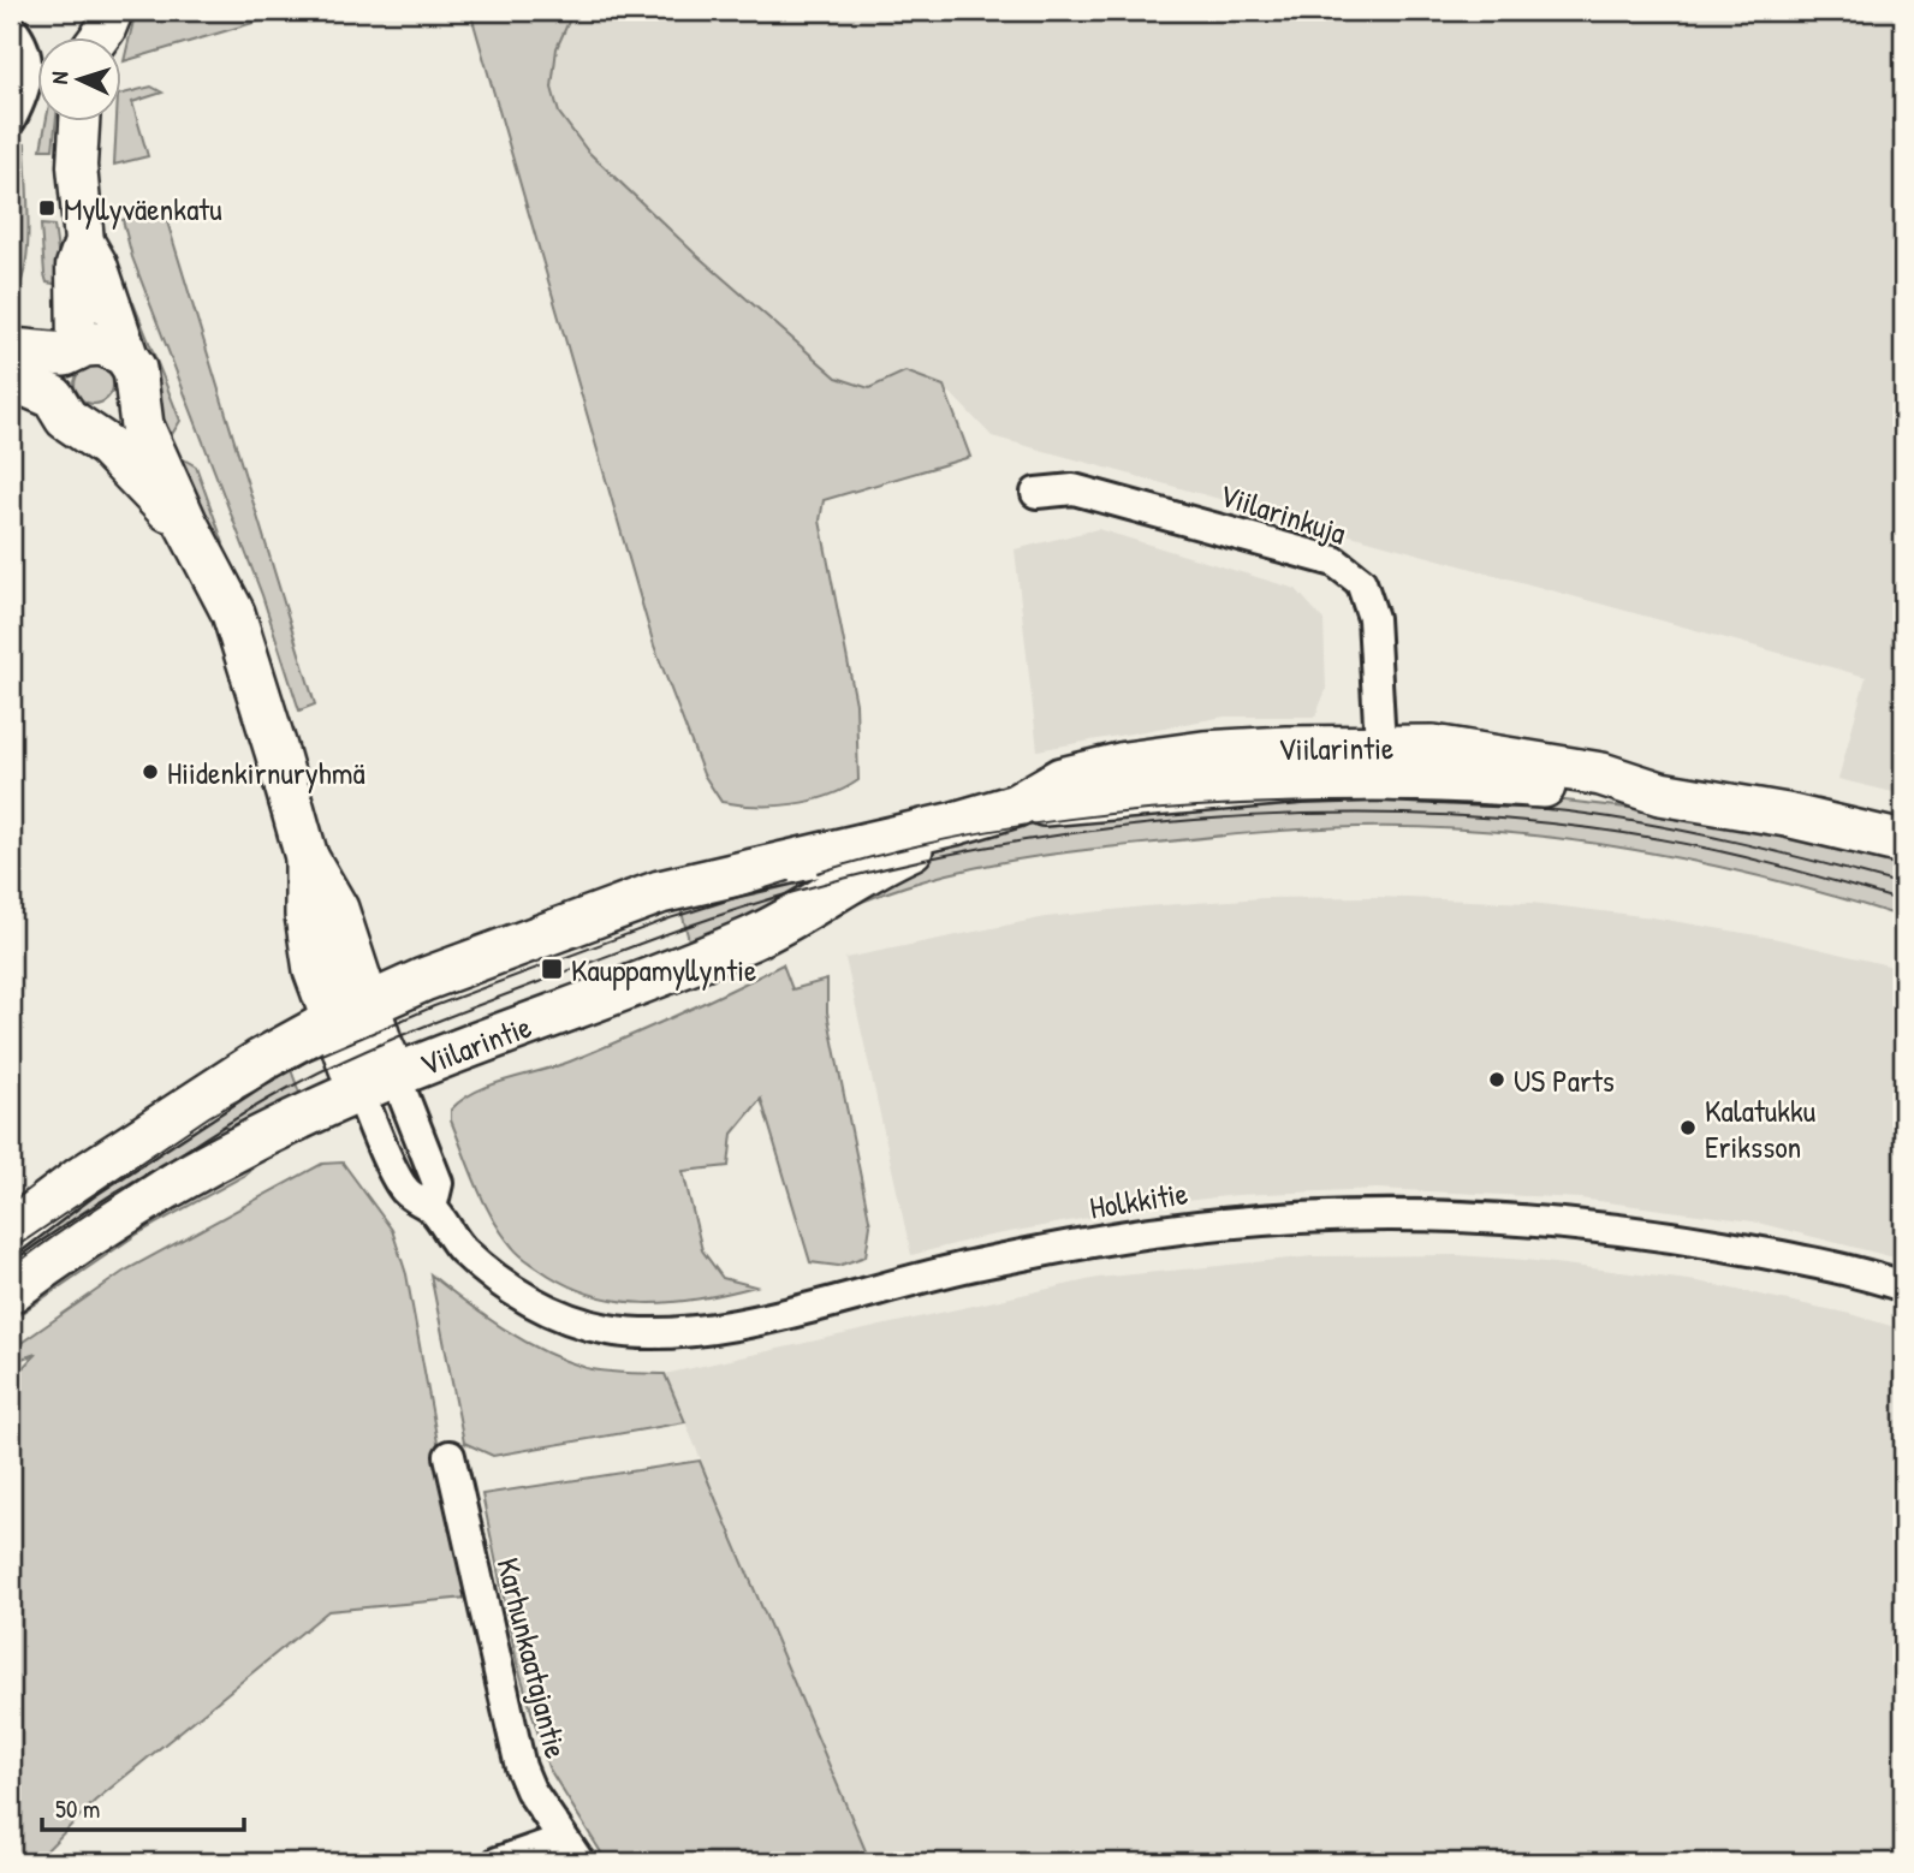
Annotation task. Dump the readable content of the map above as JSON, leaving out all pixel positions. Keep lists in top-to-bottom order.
{
  "streets": {
    "main road": ["Viilarintie"],
    "street": ["Viilarinkuja", "Holkkitie", "Karhunkaatajantie"]
  },
  "crossings": [
    ["Viilarinkuja", "Viilarintie"],
    ["Viilarintie", "Holkkitie"]
  ],
  "places": {
    "transit": ["Myllyväenkatu", "Kauppamyllyntie"],
    "other": ["Hiidenkirnuryhmä", "US Parts", "Kalatukku Eriksson"]
  },
  "scale_bar": "50 m",
  "north": "left"
}
